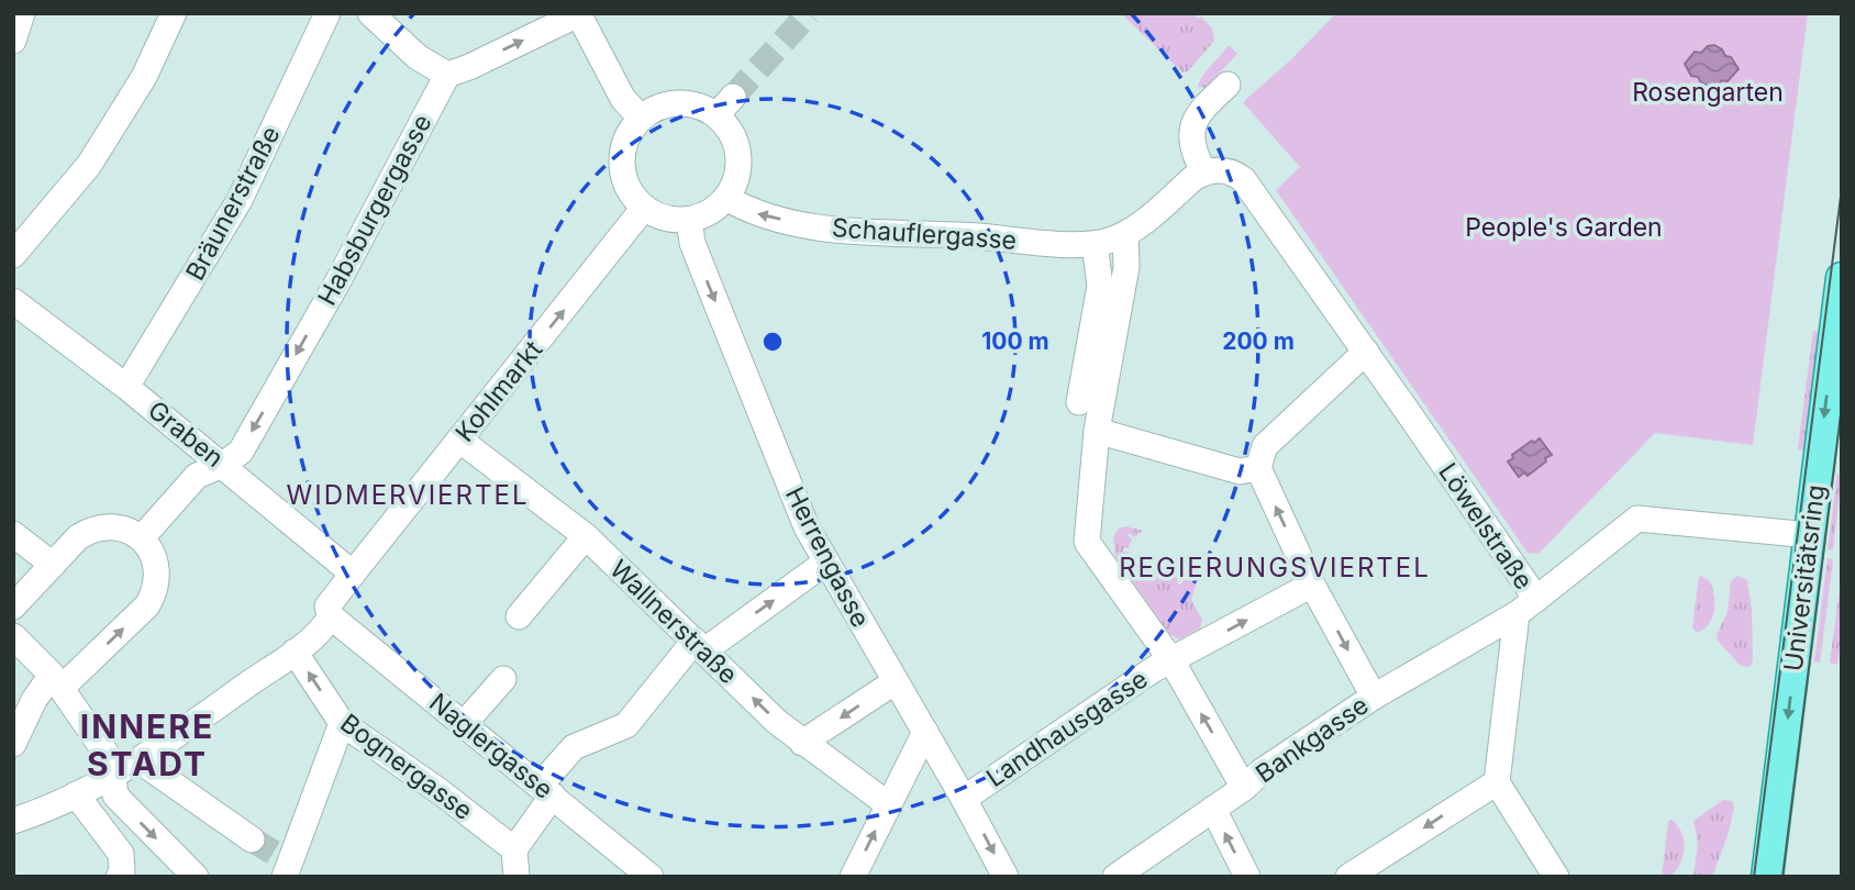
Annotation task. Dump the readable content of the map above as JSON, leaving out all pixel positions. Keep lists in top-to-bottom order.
{
  "streets": {
    "main road": ["Universitätsring"],
    "street": [
      "Bräunerstraße",
      "Habsburgergasse",
      "Schauflergasse",
      "Kohlmarkt",
      "Graben",
      "Löwelstraße",
      "Herrengasse",
      "Wallnerstraße",
      "Landhausgasse",
      "Bankgasse",
      "Naglergasse",
      "Bognergasse"
    ]
  },
  "crossings": [
    ["Bräunerstraße", "Graben"],
    ["Habsburgergasse", "Graben"],
    ["Schauflergasse", "Kohlmarkt"],
    ["Schauflergasse", "Löwelstraße"],
    ["Schauflergasse", "Herrengasse"],
    ["Kohlmarkt", "Graben"],
    ["Kohlmarkt", "Herrengasse"],
    ["Kohlmarkt", "Wallnerstraße"],
    ["Kohlmarkt", "Naglergasse"],
    ["Löwelstraße", "Bankgasse"],
    ["Herrengasse", "Landhausgasse"],
    ["Universitätsring", "Bankgasse"]
  ],
  "one_way": [
    "Habsburgergasse",
    "Schauflergasse",
    "Kohlmarkt",
    "Herrengasse",
    "Universitätsring",
    "Landhausgasse"
  ],
  "districts": ["WIDMERVIERTEL", "REGIERUNGSVIERTEL", "INNERE STADT"],
  "parks": ["Rosengarten", "People's Garden"],
  "rings": ["100 m", "200 m"]
}
